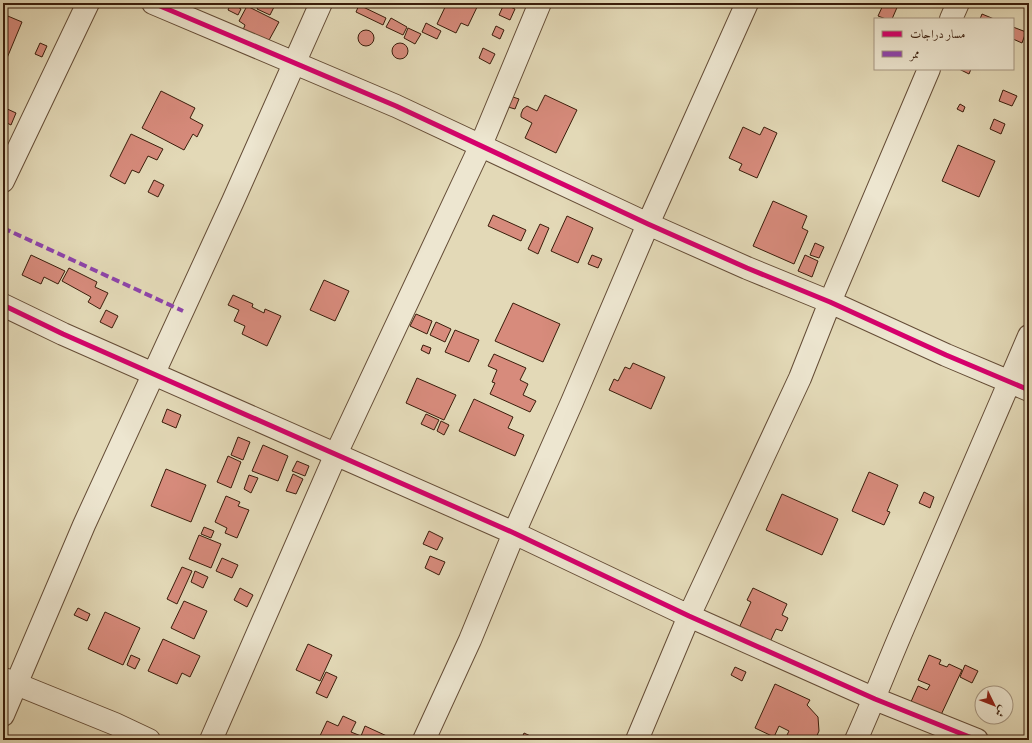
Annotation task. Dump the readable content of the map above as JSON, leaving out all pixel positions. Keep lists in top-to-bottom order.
{
  "legend": ["مسار دراجات", "ممر"],
  "north": "bottom right"
}
